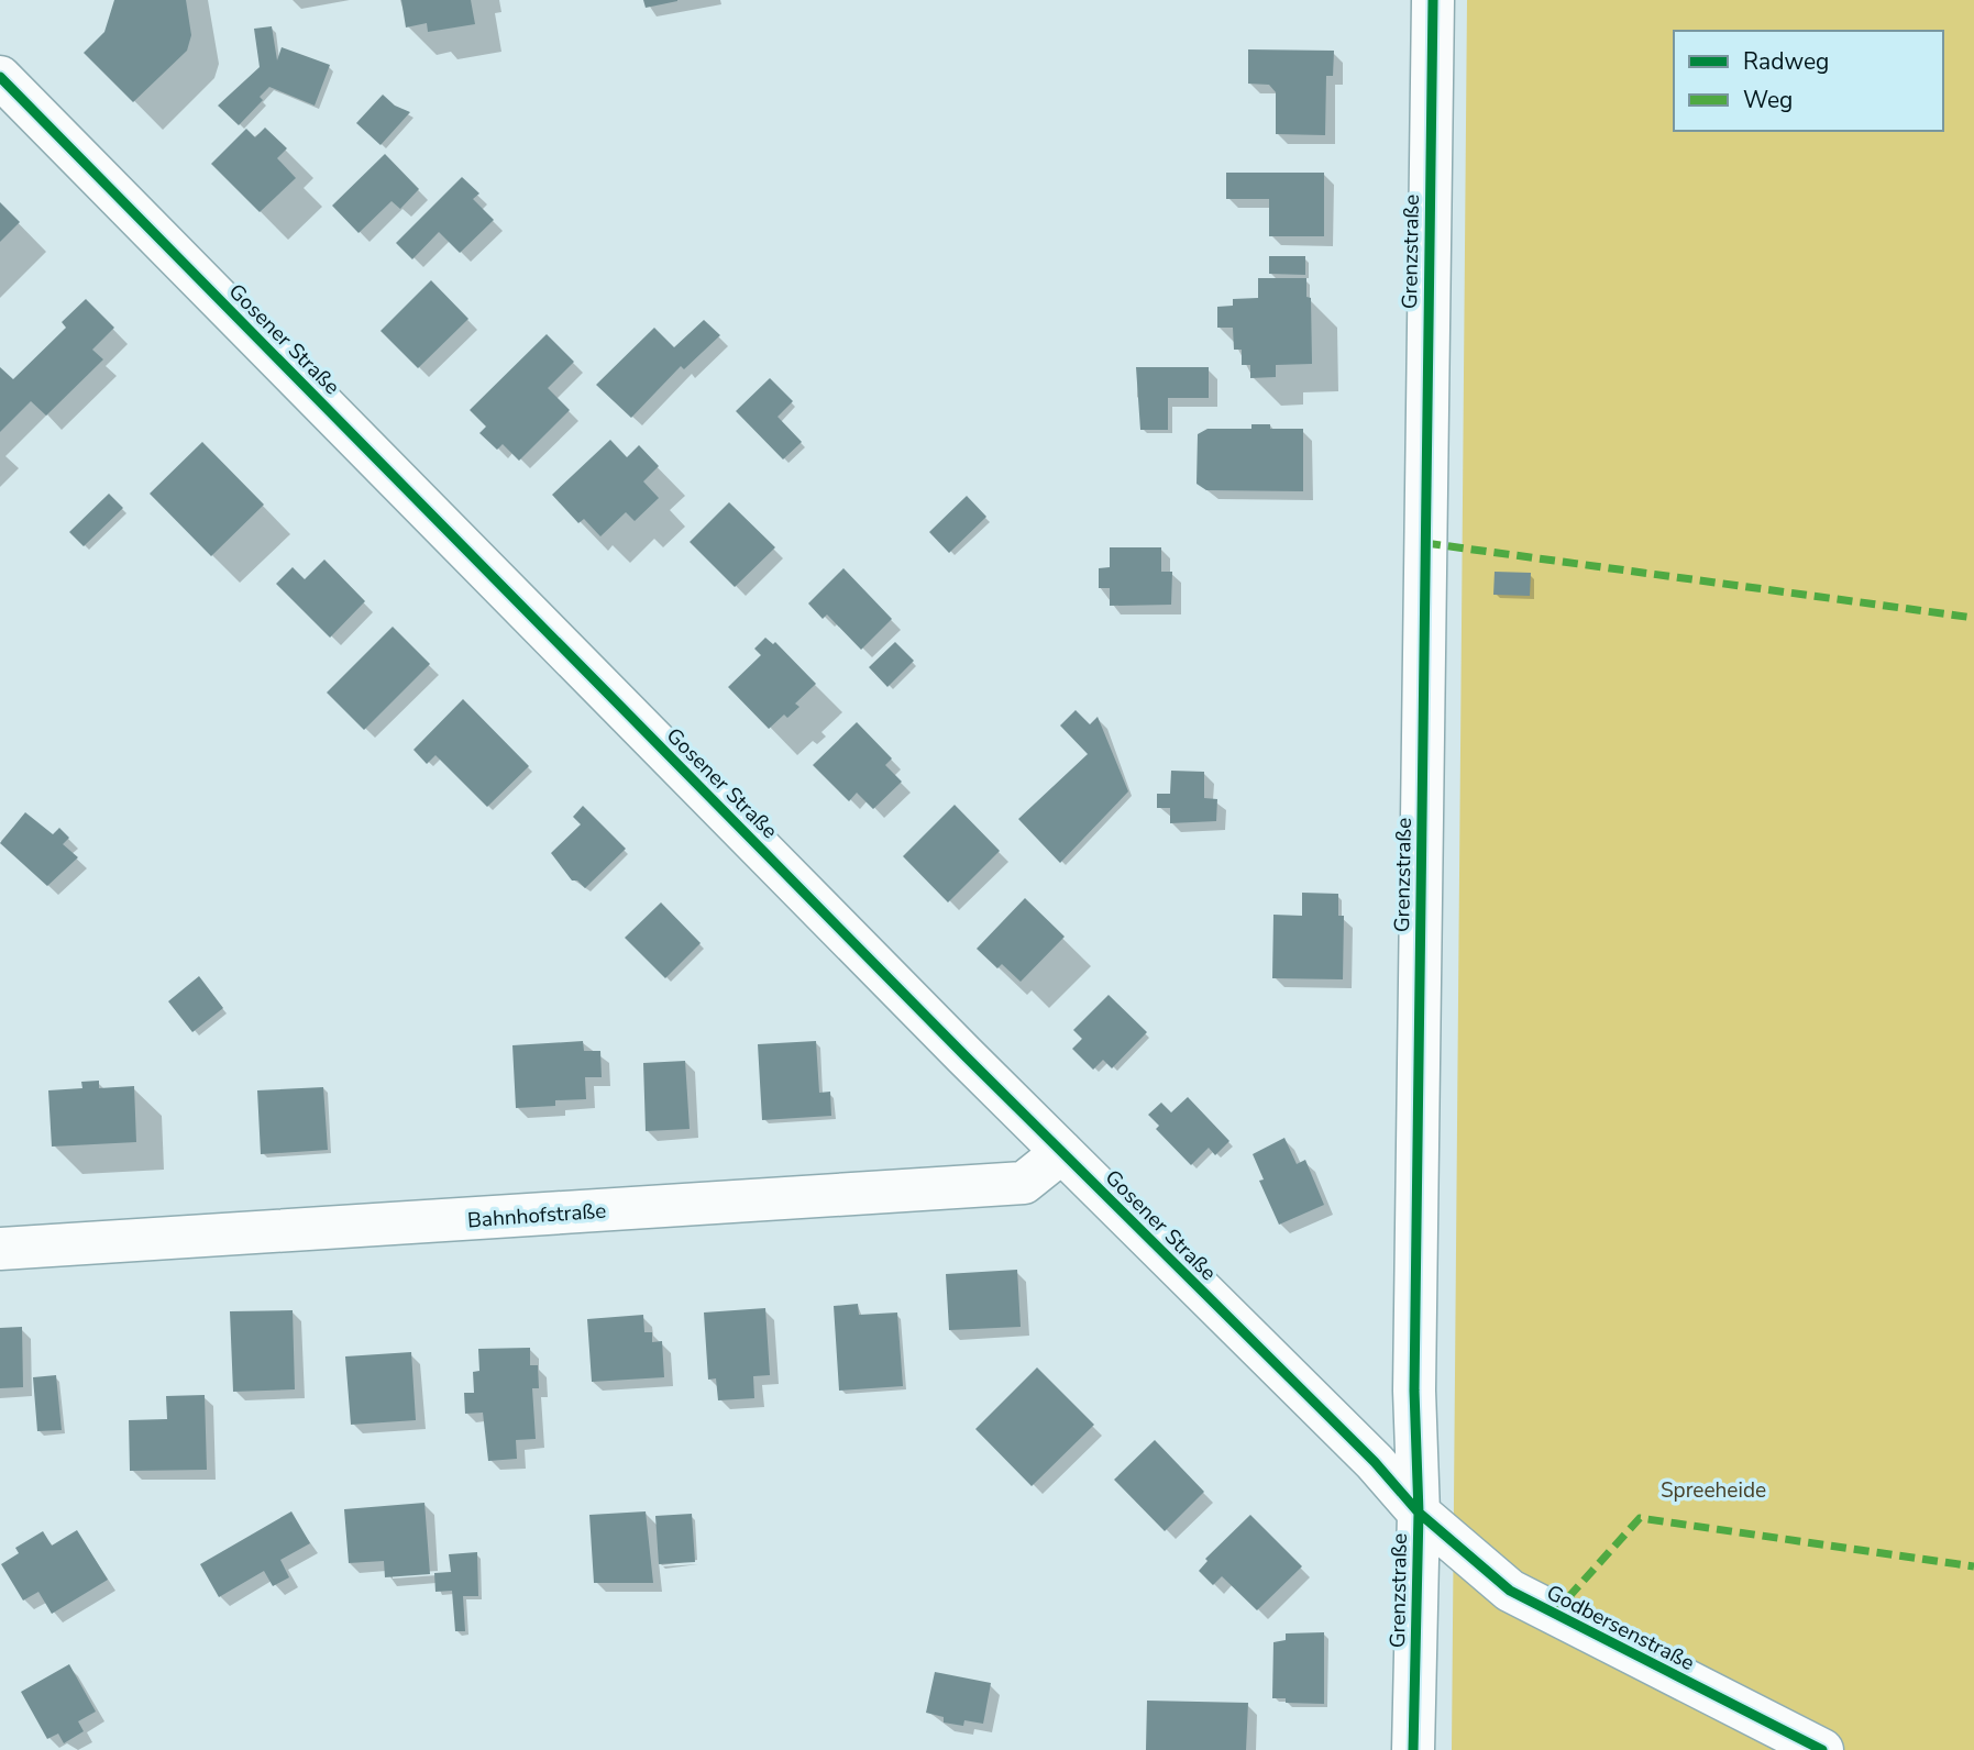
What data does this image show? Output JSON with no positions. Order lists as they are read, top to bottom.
{
  "streets": {
    "street": [
      "Grenzstraße",
      "Gosener Straße",
      "Bahnhofstraße",
      "Godbersenstraße"
    ]
  },
  "crossings": [
    ["Grenzstraße", "Gosener Straße"],
    ["Grenzstraße", "Godbersenstraße"],
    ["Gosener Straße", "Bahnhofstraße"],
    ["Gosener Straße", "Godbersenstraße"]
  ],
  "parks": ["Spreeheide"],
  "legend": ["Radweg", "Weg"]
}
